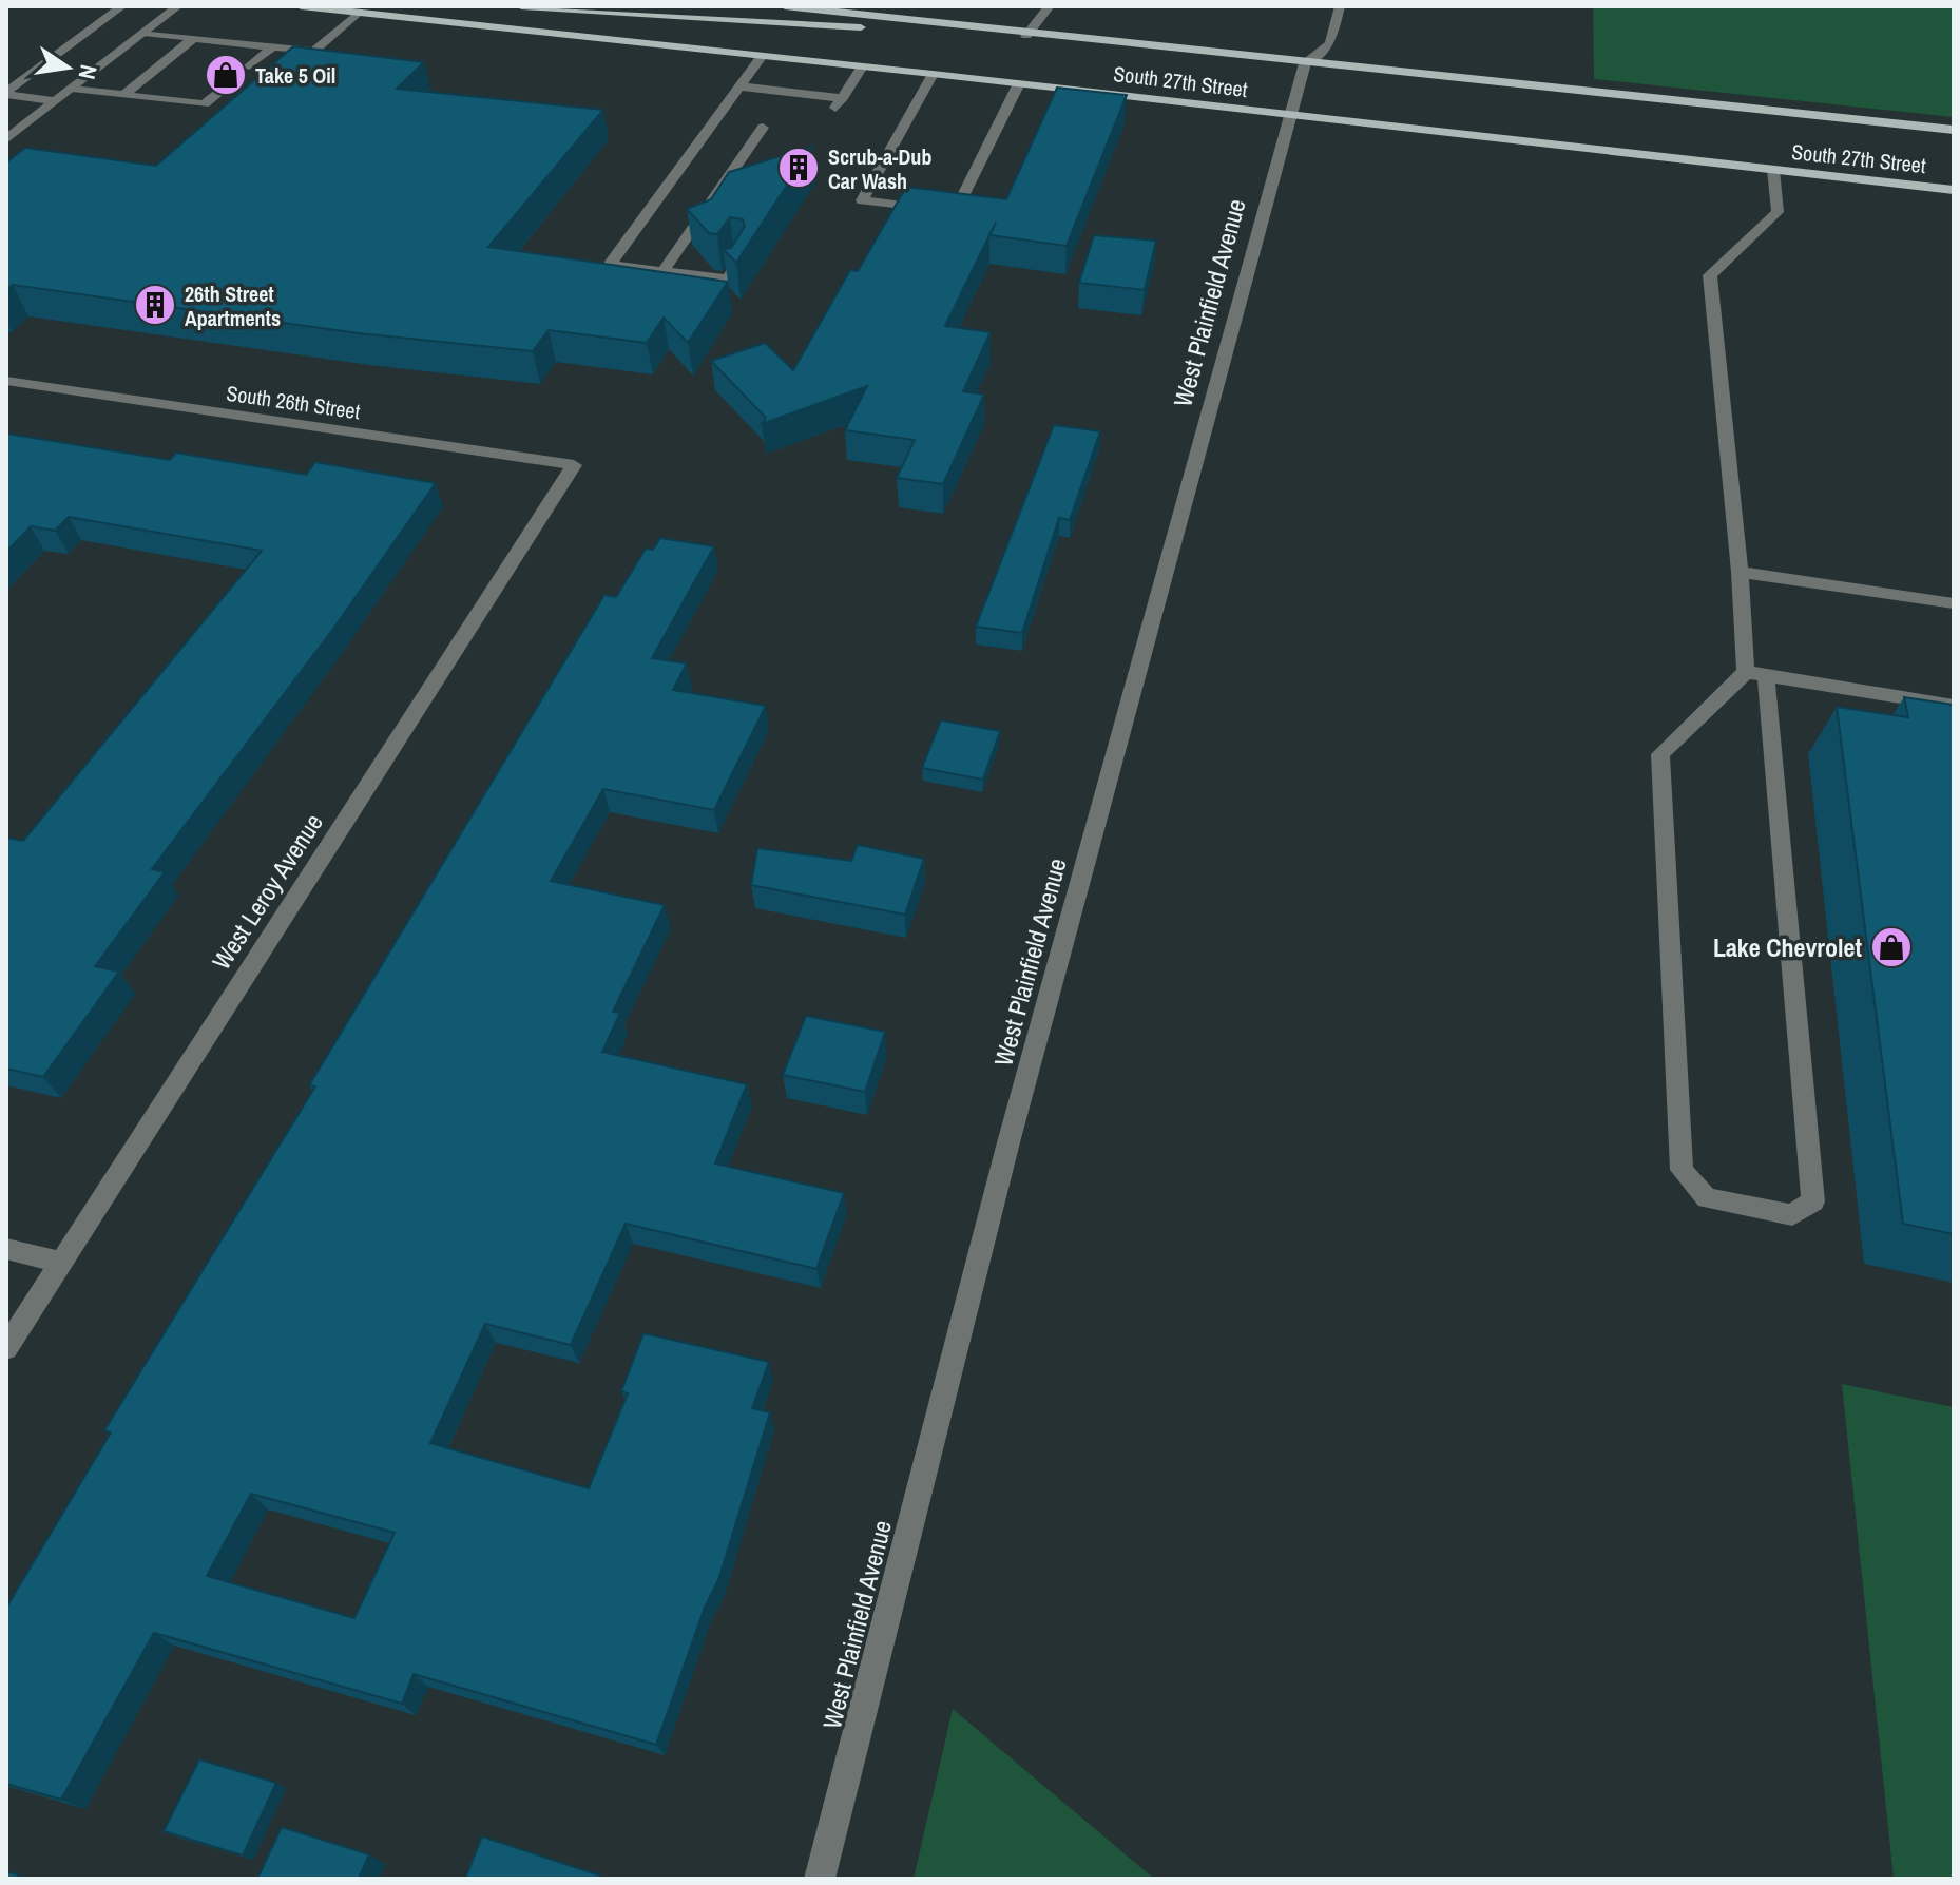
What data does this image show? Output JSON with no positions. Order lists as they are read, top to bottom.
{
  "streets": {
    "main road": ["South 27th Street"],
    "street": ["West Plainfield Avenue", "South 26th Street", "West Leroy Avenue"]
  },
  "crossings": [
    ["South 27th Street", "West Plainfield Avenue"],
    ["South 26th Street", "West Leroy Avenue"]
  ],
  "places": {
    "shop": ["Take 5 Oil", "Lake Chevrolet"],
    "building": ["Scrub-a-Dub Car Wash", "26th Street Apartments"]
  },
  "north": "right"
}
